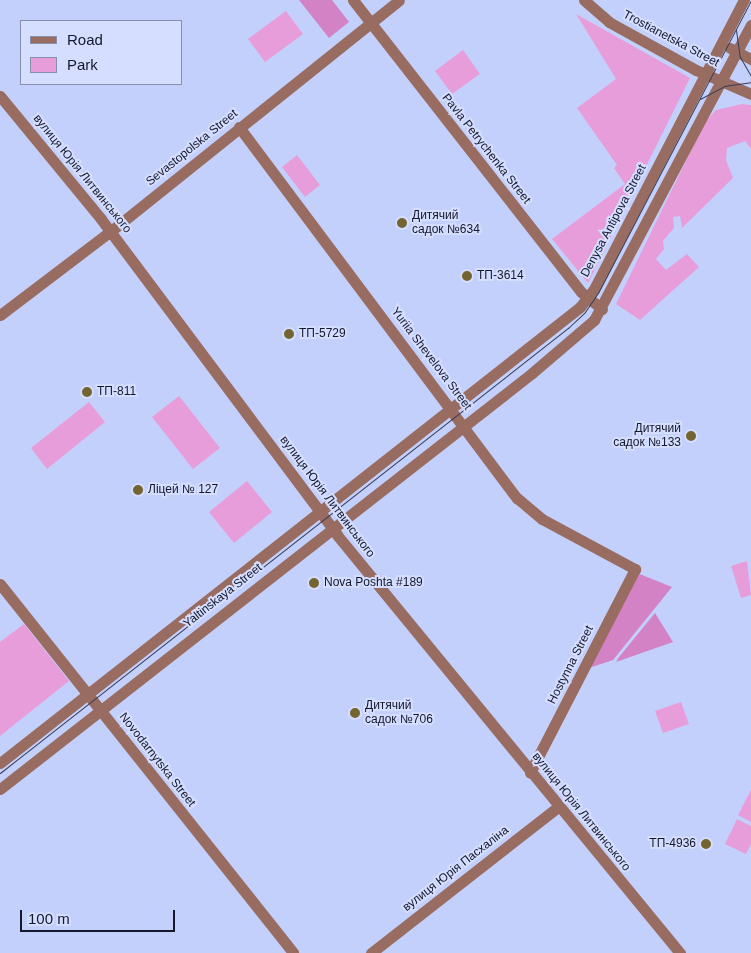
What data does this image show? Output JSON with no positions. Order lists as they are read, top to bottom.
{
  "streets": {
    "street": [
      "Trostianetska Street",
      "Sevastopolska Street",
      "Pavla Petrychenka Street",
      "вулиця Юрія Литвинського",
      "Denysa Antipova Street",
      "Yuriia Shevelova Street",
      "Yaltinskaya Street",
      "Hostynna Street",
      "Novodarnytska Street",
      "вулиця Юрія Пасхаліна"
    ]
  },
  "crossings": [
    ["Trostianetska Street", "Denysa Antipova Street"],
    ["Sevastopolska Street", "Pavla Petrychenka Street"],
    ["Sevastopolska Street", "вулиця Юрія Литвинського"],
    ["Sevastopolska Street", "Yuriia Shevelova Street"],
    ["Pavla Petrychenka Street", "Denysa Antipova Street"],
    ["вулиця Юрія Литвинського", "Yaltinskaya Street"],
    ["вулиця Юрія Литвинського", "Hostynna Street"],
    ["вулиця Юрія Литвинського", "вулиця Юрія Пасхаліна"],
    ["Denysa Antipova Street", "Yuriia Shevelova Street"],
    ["Denysa Antipova Street", "Yaltinskaya Street"],
    ["Yuriia Shevelova Street", "Yaltinskaya Street"],
    ["Yuriia Shevelova Street", "Hostynna Street"],
    ["Yaltinskaya Street", "Novodarnytska Street"]
  ],
  "places": [
    "Дитячий садок №634",
    "ТП-3614",
    "ТП-5729",
    "ТП-811",
    "Дитячий садок №133",
    "Ліцей № 127",
    "Nova Poshta #189",
    "Дитячий садок №706",
    "ТП-4936"
  ],
  "legend": ["Road", "Park"],
  "scale_bar": "100 m"
}
